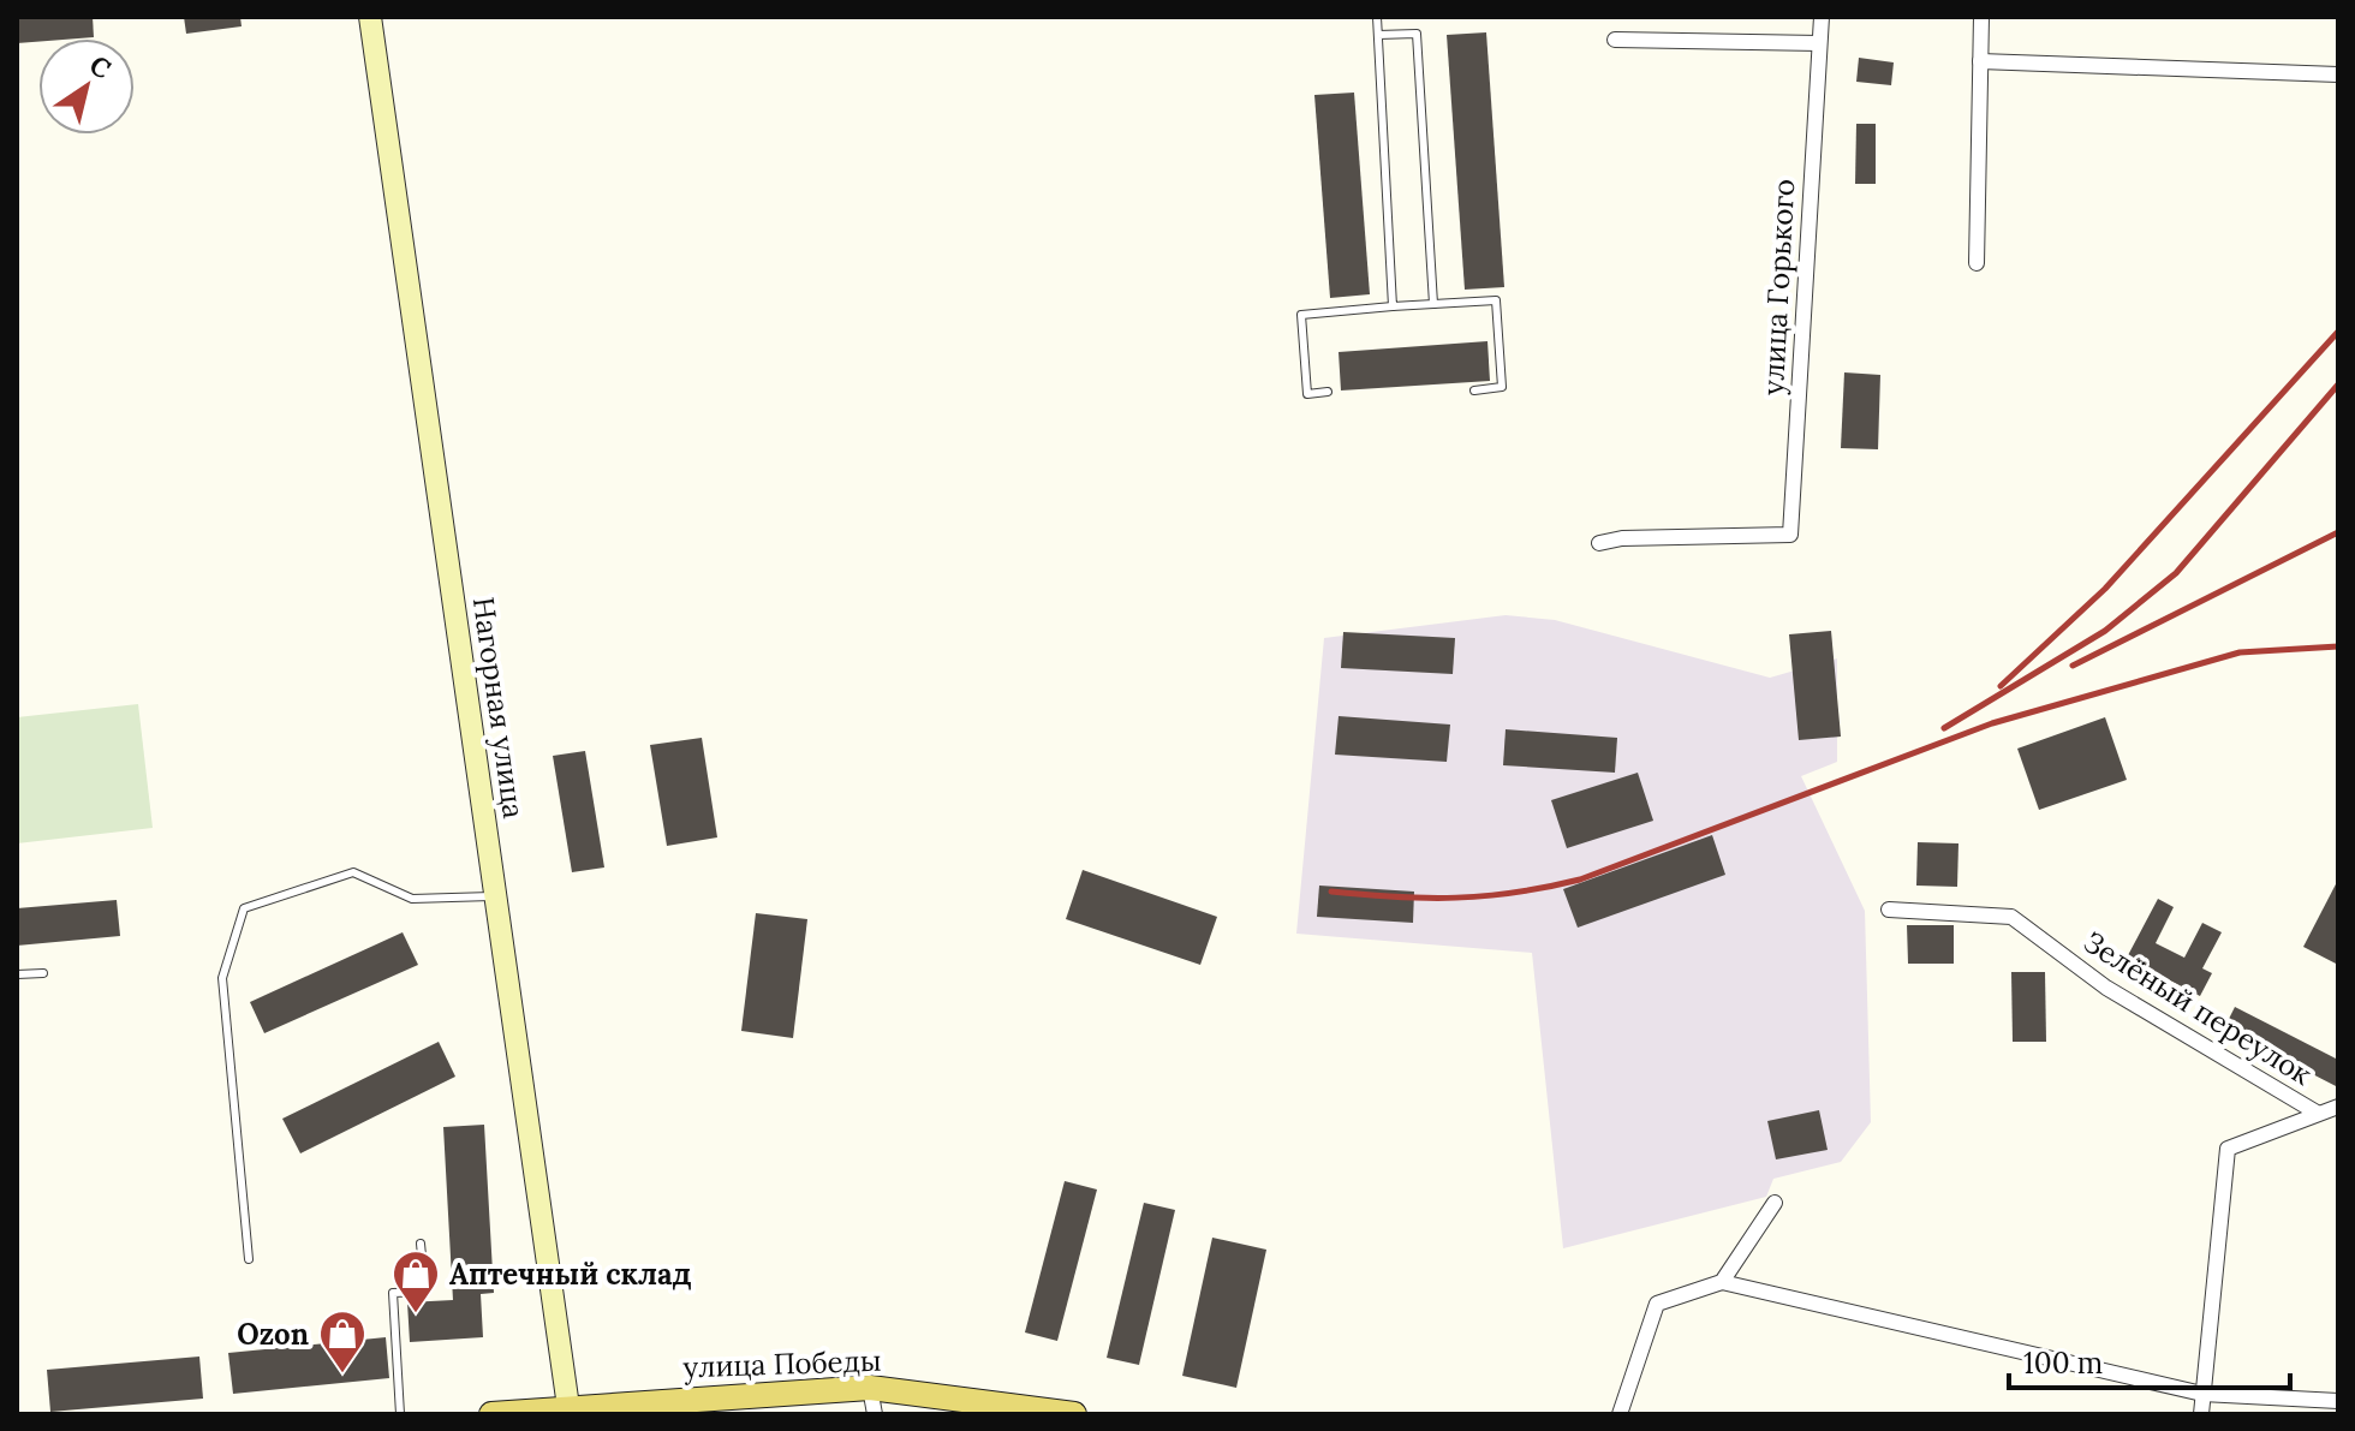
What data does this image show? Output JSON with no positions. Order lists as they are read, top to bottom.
{
  "streets": {
    "main road": ["улица Победы"],
    "street": ["улица Горького", "Нагорная улица", "Зелёный переулок"]
  },
  "crossings": [
    ["Нагорная улица", "улица Победы"]
  ],
  "places": {
    "shop": ["Аптечный склад", "Ozon"]
  },
  "scale_bar": "100 m",
  "north": "top right"
}
